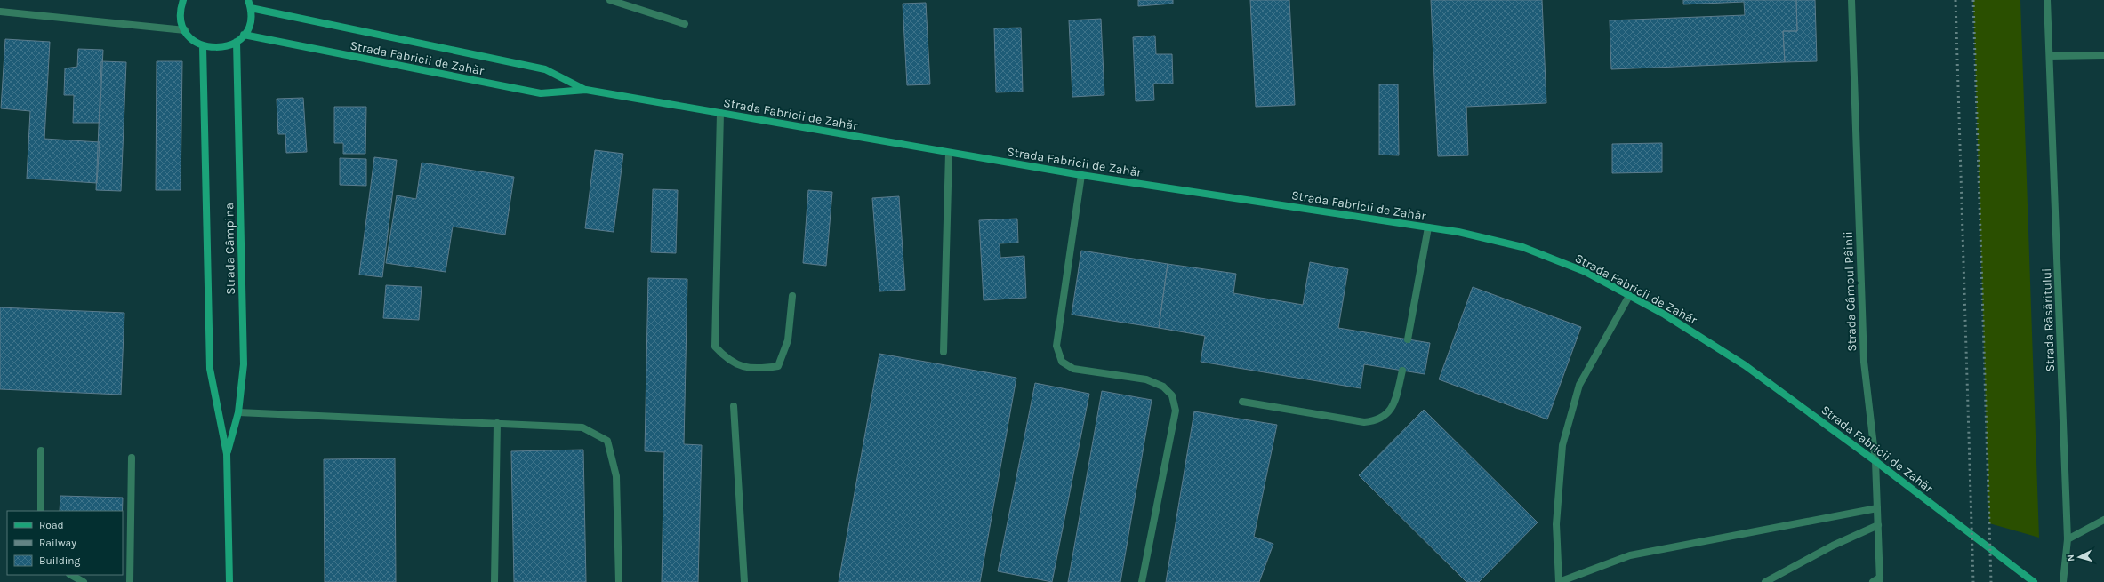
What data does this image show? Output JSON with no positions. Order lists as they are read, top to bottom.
{
  "streets": {
    "street": [
      "Strada Fabricii de Zahăr",
      "Strada Câmpina",
      "Strada Câmpul Pâinii",
      "Strada Răsăritului"
    ]
  },
  "crossings": [
    ["Strada Fabricii de Zahăr", "Strada Câmpul Pâinii"]
  ],
  "legend": ["Road", "Railway", "Building"],
  "north": "left"
}
